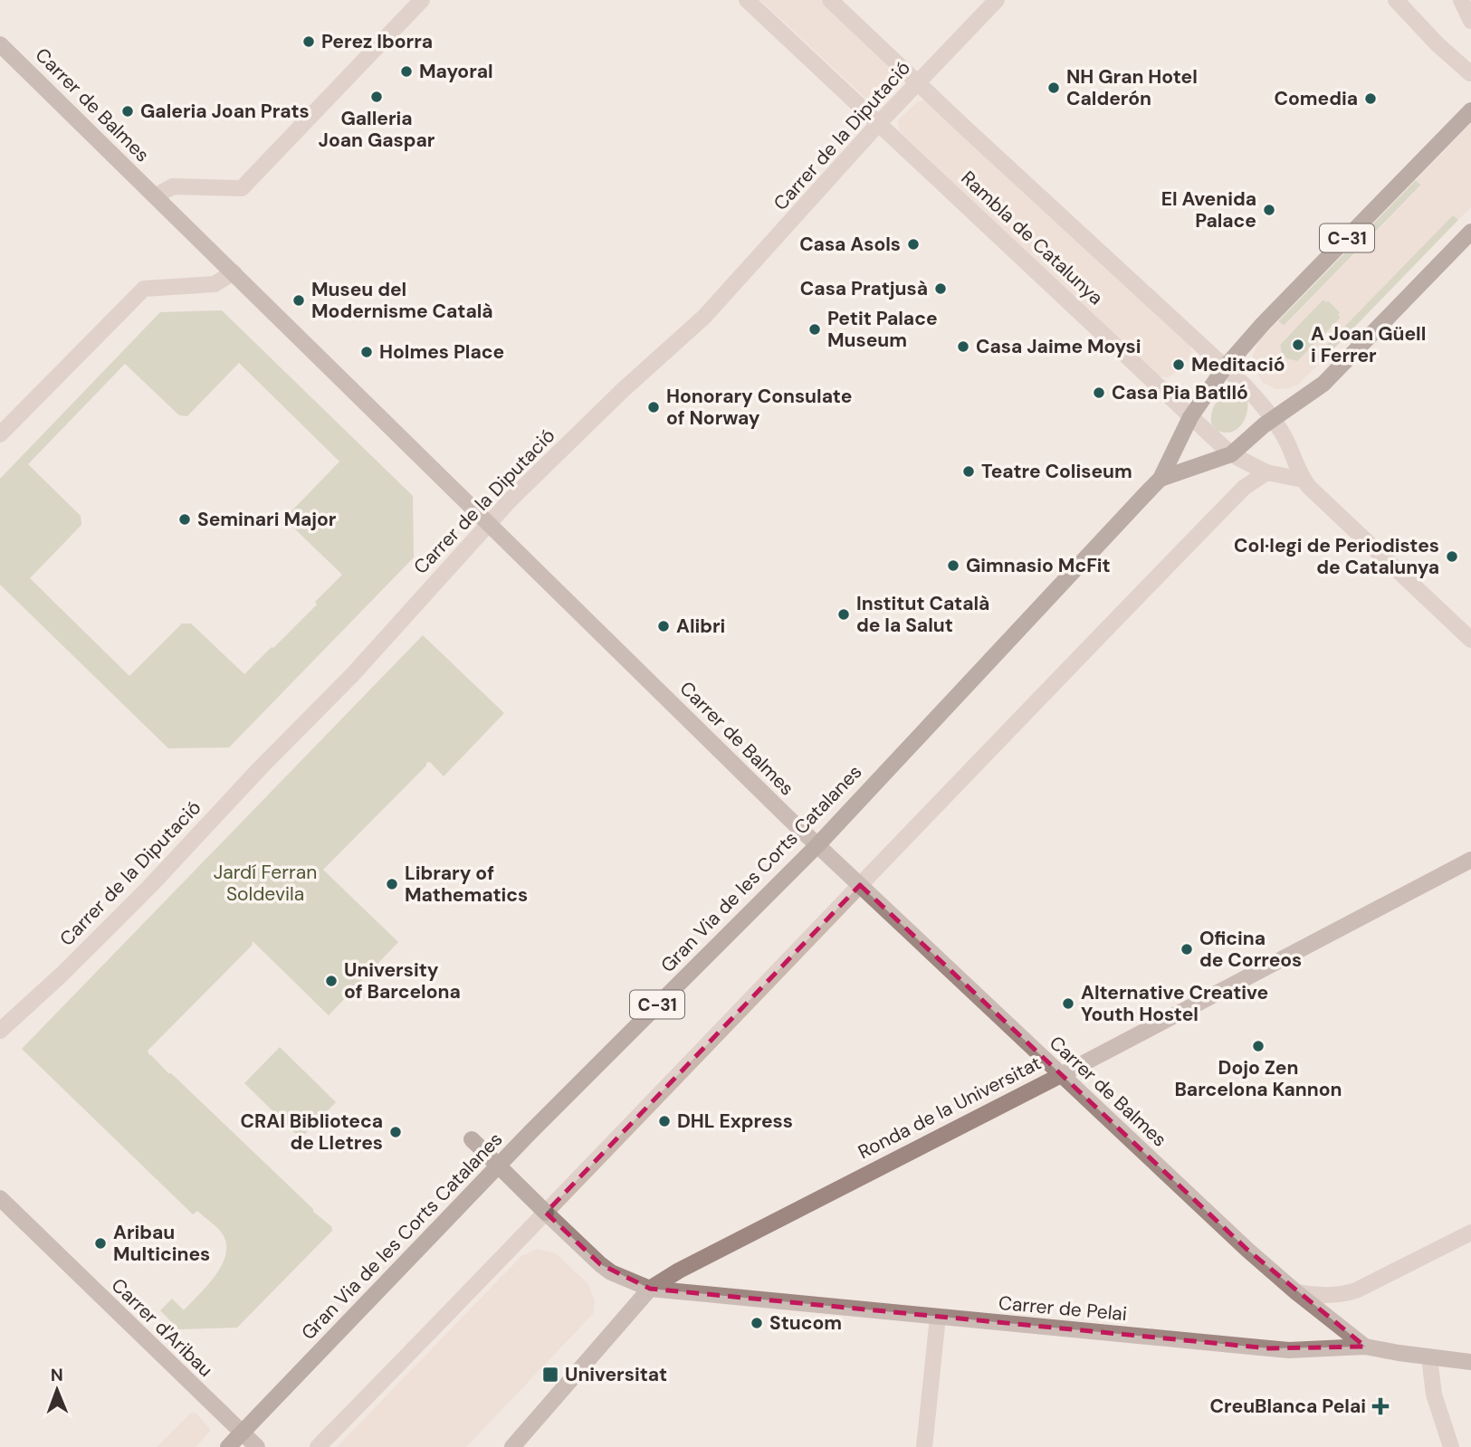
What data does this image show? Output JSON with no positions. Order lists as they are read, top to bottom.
{
  "streets": {
    "main road": [
      "Carrer de Balmes",
      "C-31",
      "Gran Via de les Corts Catalanes",
      "Ronda de la Universitat",
      "Carrer de Pelai",
      "Carrer d'Aribau"
    ],
    "street": ["Carrer de la Diputació", "Rambla de Catalunya"]
  },
  "crossings": [
    ["Carrer de Balmes", "Carrer de la Diputació"],
    ["Carrer de Balmes", "Gran Via de les Corts Catalanes"],
    ["Carrer de Balmes", "Ronda de la Universitat"],
    ["Carrer de Balmes", "Carrer de Pelai"],
    ["Carrer de la Diputació", "Rambla de Catalunya"],
    ["Rambla de Catalunya", "Gran Via de les Corts Catalanes"],
    ["Gran Via de les Corts Catalanes", "Carrer d'Aribau"],
    ["Ronda de la Universitat", "Carrer de Pelai"]
  ],
  "parks": ["Jardí Ferran Soldevila"],
  "places": {
    "other": [
      "Perez Iborra",
      "Mayoral",
      "NH Gran Hotel Calderón",
      "Galleria Joan Gaspar",
      "Comedia",
      "Galeria Joan Prats",
      "El Avenida Palace",
      "Casa Asols",
      "Casa Pratjusà",
      "Museu del Modernisme Català",
      "Petit Palace Museum",
      "A Joan Güell i Ferrer",
      "Casa Jaime Moysi",
      "Holmes Place",
      "Meditació",
      "Casa Pia Batlló",
      "Honorary Consulate of Norway",
      "Teatre Coliseum",
      "Seminari Major",
      "Col·legi de Periodistes de Catalunya",
      "Gimnasio McFit",
      "Institut Català de la Salut",
      "Alibri",
      "Library of Mathematics",
      "Oficina de Correos",
      "University of Barcelona",
      "Alternative Creative Youth Hostel",
      "Dojo Zen Barcelona Kannon",
      "DHL Express",
      "CRAI Biblioteca de Lletres",
      "Aribau Multicines",
      "Stucom"
    ],
    "transit": ["Universitat"],
    "health": ["CreuBlanca Pelai"]
  },
  "north": "top"
}
